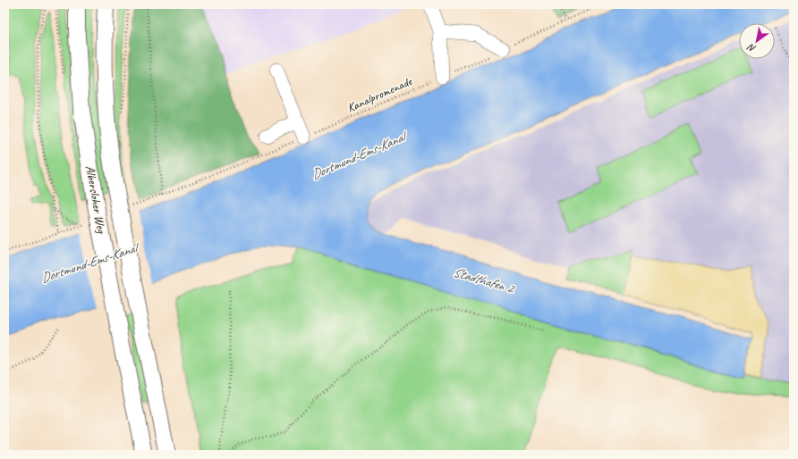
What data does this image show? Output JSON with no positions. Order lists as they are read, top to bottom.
{
  "streets": {
    "main road": ["Albersloher Weg"],
    "path": ["Kanalpromenade"]
  },
  "water": ["Dortmund-Ems-Kanal", "Stadthafen 2"],
  "north": "bottom left"
}
